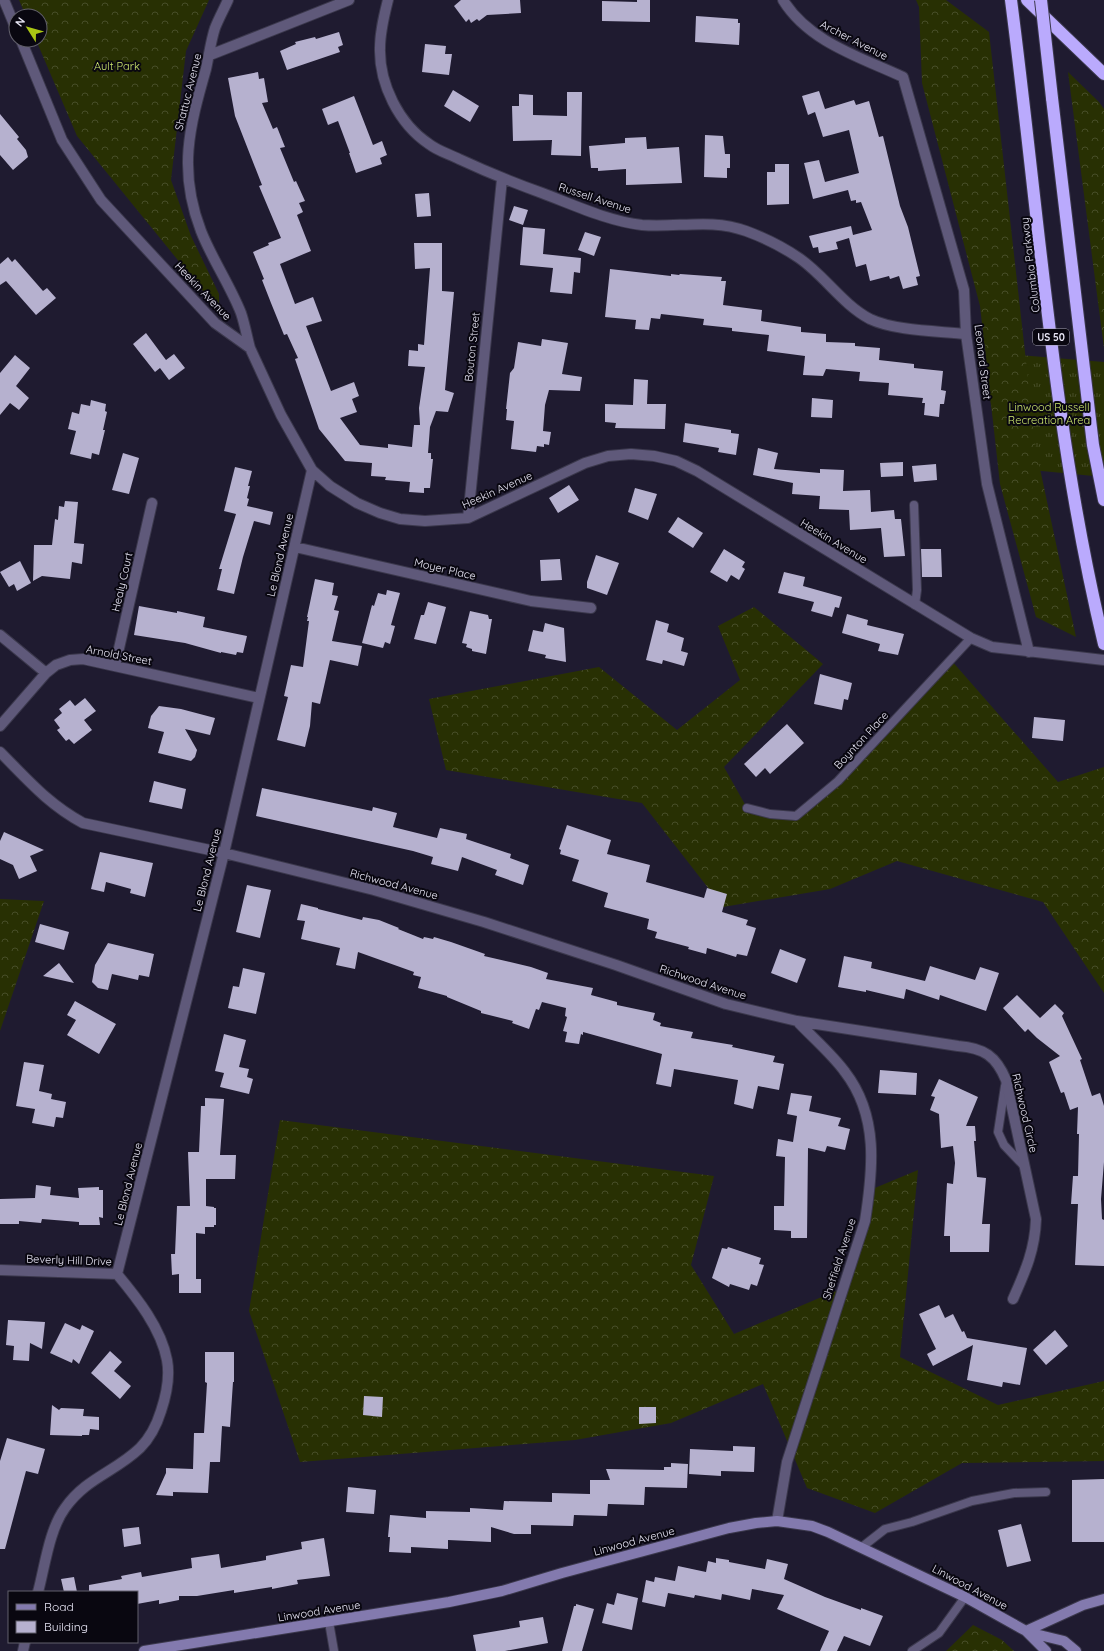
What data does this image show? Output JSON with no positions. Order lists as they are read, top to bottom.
{
  "streets": {
    "highway": ["Columbia Parkway", "US 50"],
    "main road": ["Linwood Avenue"],
    "street": [
      "Archer Avenue",
      "Shattuc Avenue",
      "Russell Avenue",
      "Heekin Avenue",
      "Bouton Street",
      "Leonard Street",
      "Le Blond Avenue",
      "Moyer Place",
      "Healy Court",
      "Arnold Street",
      "Richwood Avenue",
      "Richwood Circle",
      "Sheffield Avenue",
      "Beverly Hill Drive"
    ],
    "lane": ["Boynton Place"]
  },
  "crossings": [
    ["Archer Avenue", "Leonard Street"],
    ["Shattuc Avenue", "Heekin Avenue"],
    ["Russell Avenue", "Bouton Street"],
    ["Russell Avenue", "Leonard Street"],
    ["Heekin Avenue", "Bouton Street"],
    ["Heekin Avenue", "Leonard Street"],
    ["Heekin Avenue", "Le Blond Avenue"],
    ["Heekin Avenue", "Boynton Place"],
    ["Le Blond Avenue", "Moyer Place"],
    ["Le Blond Avenue", "Arnold Street"],
    ["Le Blond Avenue", "Richwood Avenue"],
    ["Le Blond Avenue", "Beverly Hill Drive"],
    ["Healy Court", "Arnold Street"],
    ["Richwood Avenue", "Richwood Circle"],
    ["Richwood Avenue", "Sheffield Avenue"],
    ["Richwood Circle", "Sheffield Avenue"],
    ["Sheffield Avenue", "Linwood Avenue"]
  ],
  "parks": ["Ault Park", "Linwood Russell Recreation Area"],
  "legend": ["Road", "Building"],
  "north": "top left"
}
